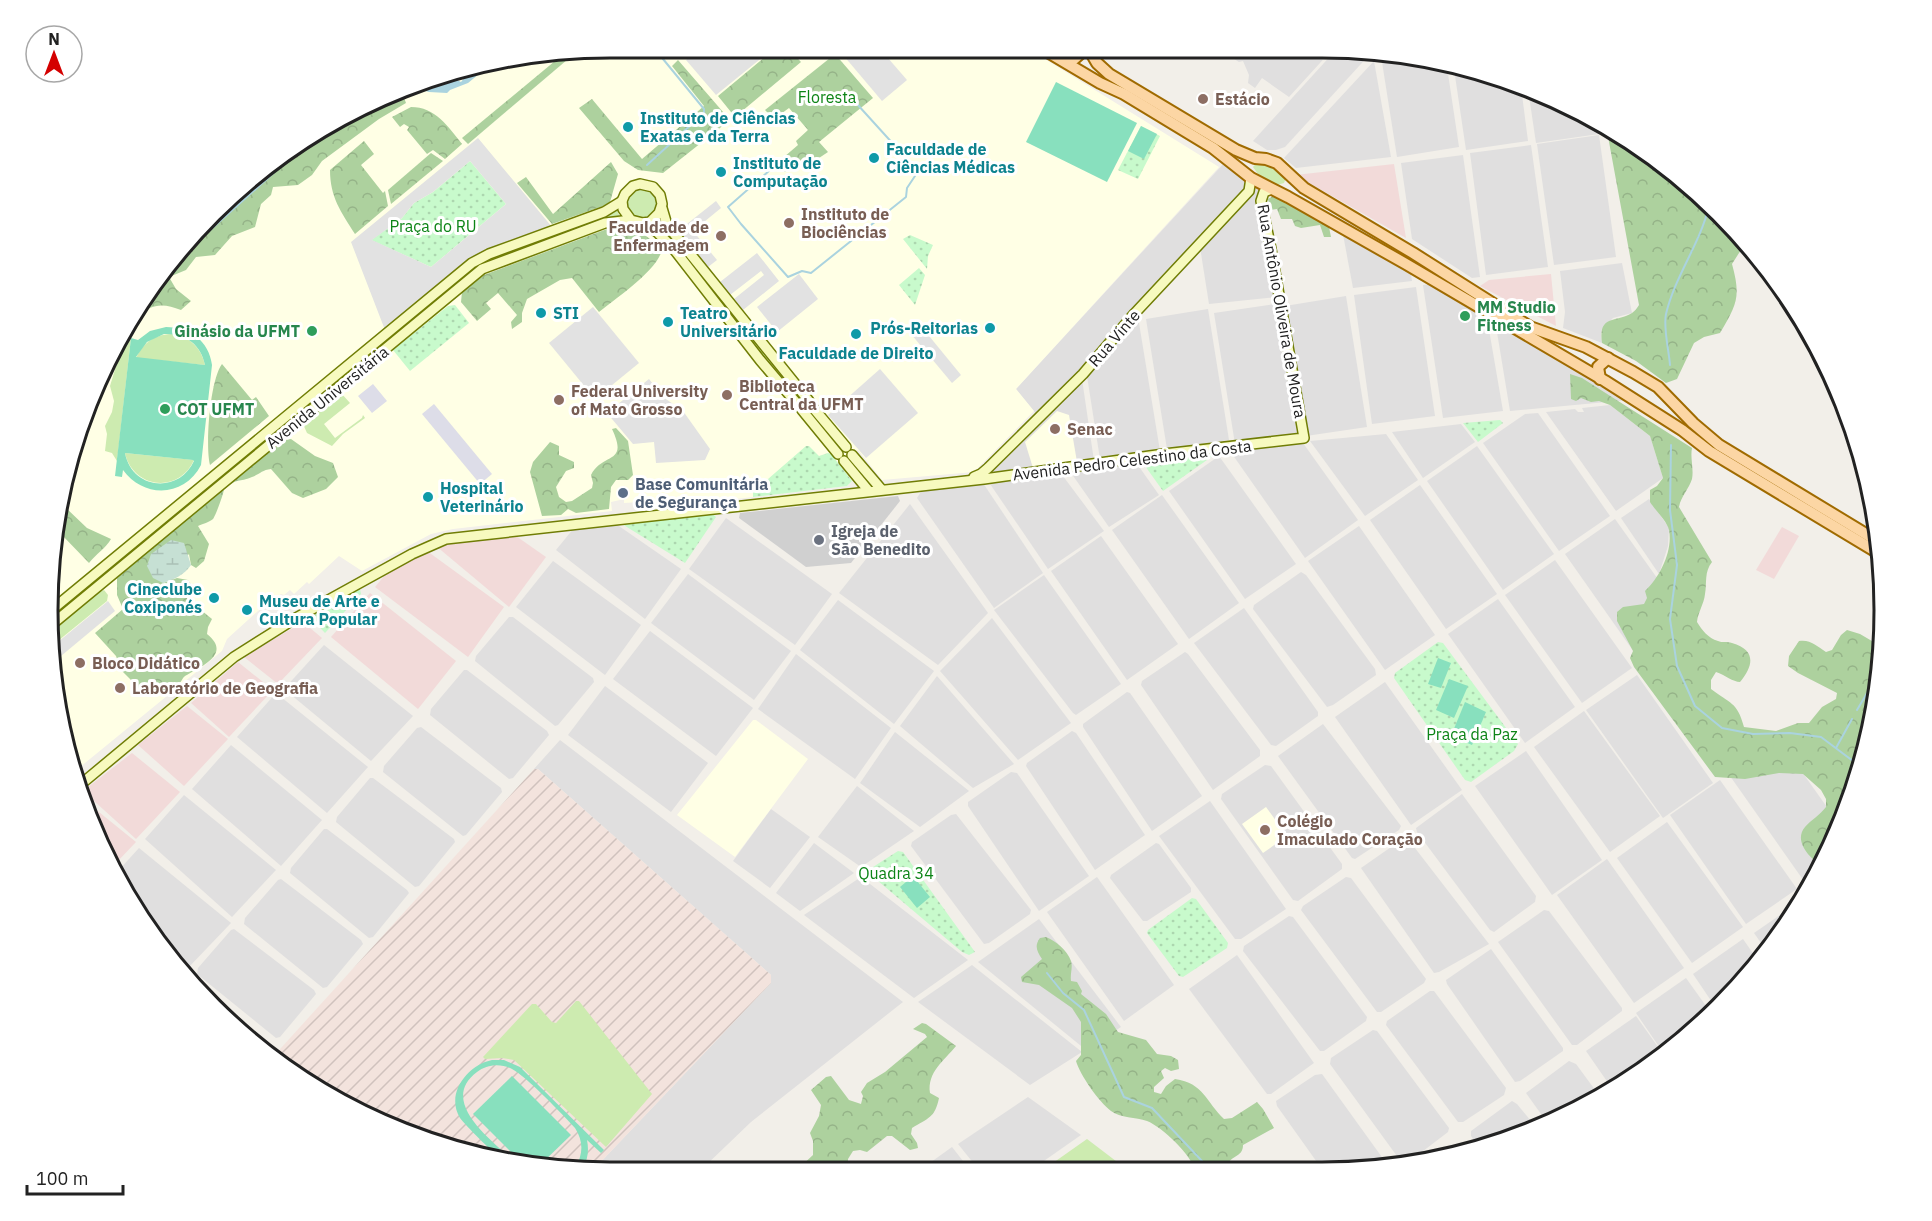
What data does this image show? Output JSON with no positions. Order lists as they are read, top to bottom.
{
  "streets": {
    "street": [
      "Rua Antônio Oliveira de Moura",
      "Rua Vinte",
      "Avenida Universitária",
      "Avenida Pedro Celestino da Costa"
    ]
  },
  "crossings": [
    ["Rua Antônio Oliveira de Moura", "Avenida Pedro Celestino da Costa"],
    ["Rua Vinte", "Avenida Pedro Celestino da Costa"]
  ],
  "parks": [
    "Floresta",
    "Praça do RU",
    "Praça da Paz",
    "Quadra 34"
  ],
  "places": [
    "Estácio",
    "Instituto de Ciências Exatas e da Terra",
    "Faculdade de Ciências Médicas",
    "Instituto de Computação",
    "Instituto de Biociências",
    "Faculdade de Enfermagem",
    "STI",
    "MM Studio Fitness",
    "Teatro Universitário",
    "Prós-Reitorias",
    "Ginásio da UFMT",
    "Faculdade de Direito",
    "Biblioteca Central da UFMT",
    "Federal University of Mato Grosso",
    "COT UFMT",
    "Senac",
    "Base Comunitária de Segurança",
    "Hospital Veterinário",
    "Igreja de São Benedito",
    "Cineclube Coxiponés",
    "Museu de Arte e Cultura Popular",
    "Bloco Didático",
    "Laboratório de Geografia",
    "Colégio Imaculado Coração"
  ],
  "scale_bar": "100 m",
  "north": "top"
}
